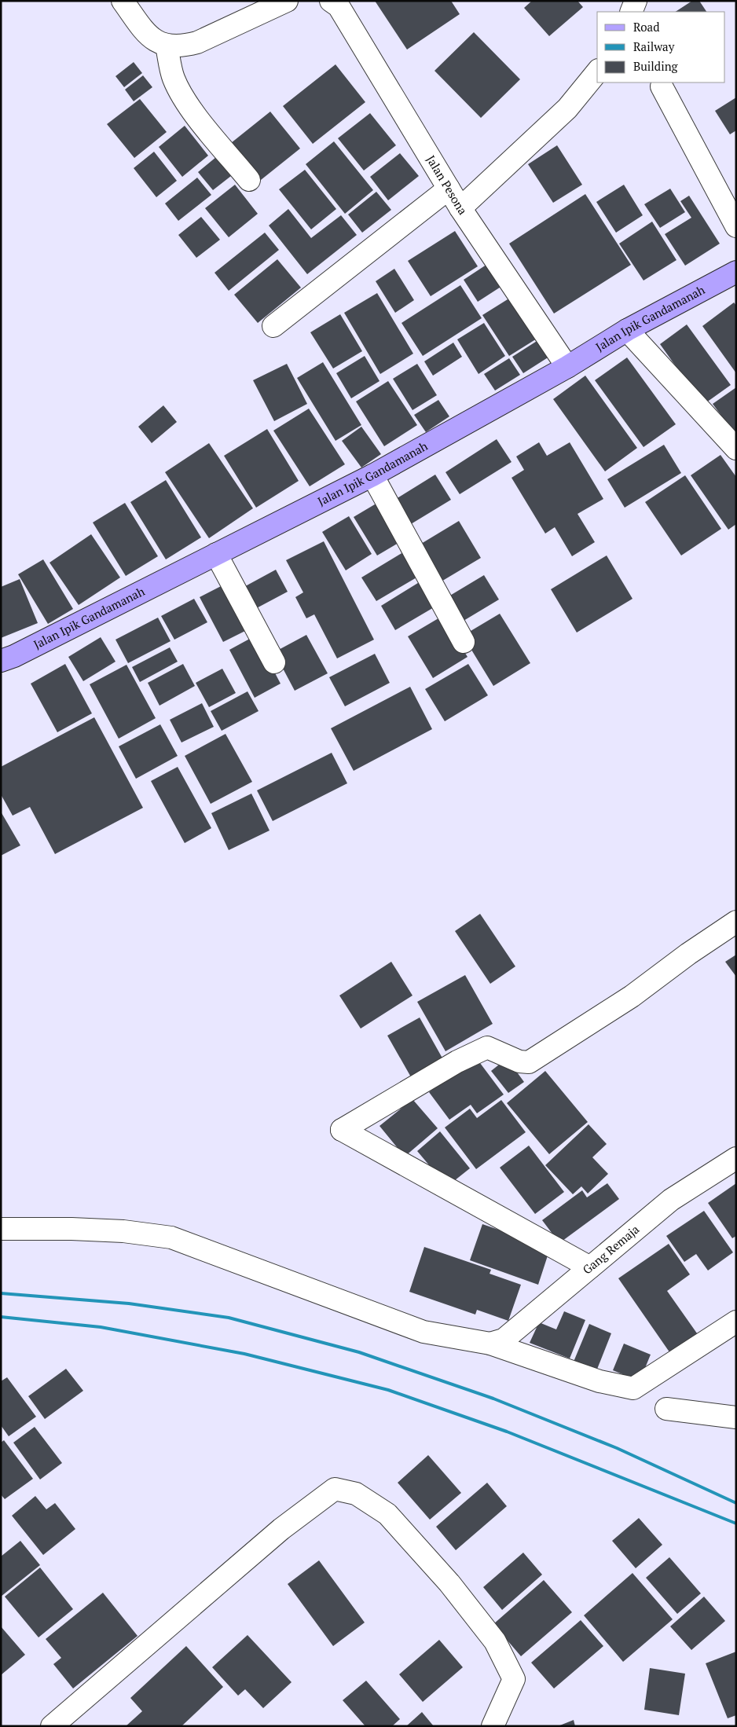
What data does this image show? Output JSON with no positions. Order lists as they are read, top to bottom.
{
  "streets": {
    "street": ["Jalan Pesona", "Jalan Ipik Gandamanah", "Gang Remaja"]
  },
  "crossings": [
    ["Jalan Pesona", "Jalan Ipik Gandamanah"]
  ],
  "legend": ["Road", "Railway", "Building"]
}
